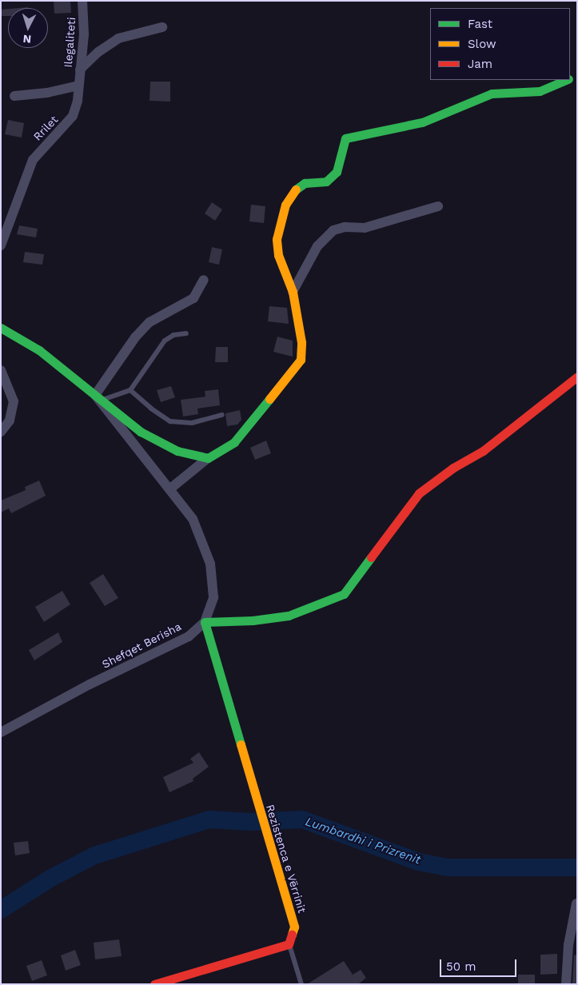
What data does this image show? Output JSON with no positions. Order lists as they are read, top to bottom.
{
  "streets": {
    "street": [
      "Ilegaliteti",
      "Rrilet",
      "Shefqet Berisha",
      "Rezistenca e Vërrinit"
    ]
  },
  "crossings": [
    ["Ilegaliteti", "Rrilet"],
    ["Shefqet Berisha", "Rezistenca e Vërrinit"]
  ],
  "water": ["Lumbardhi i Prizrenit"],
  "legend": ["Fast", "Slow", "Jam"],
  "scale_bar": "50 m",
  "north": "bottom"
}
